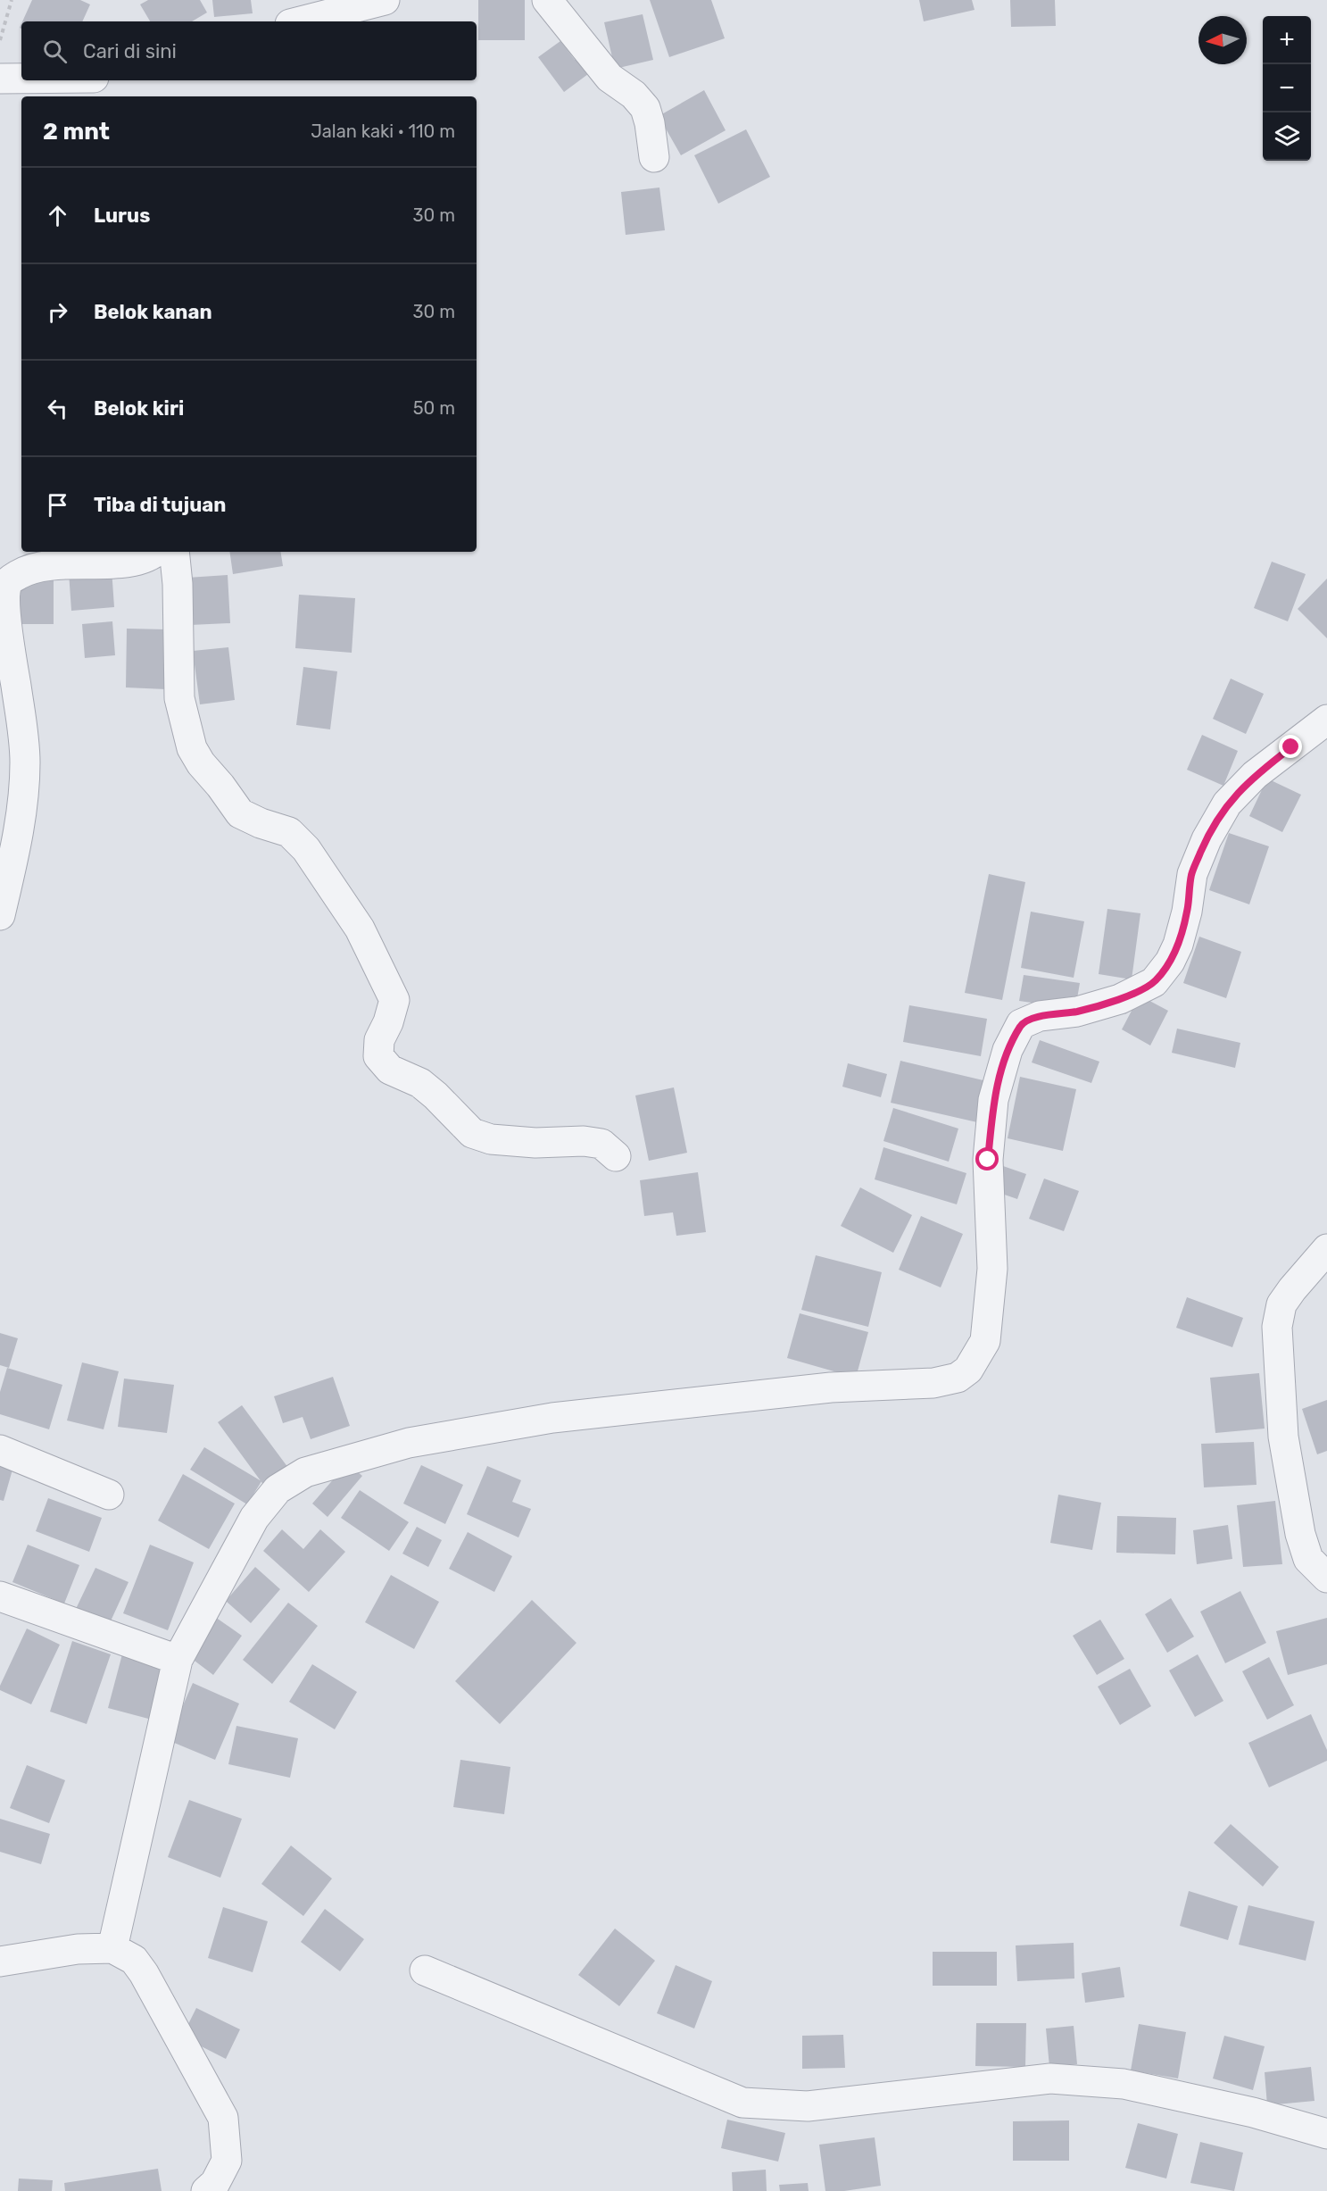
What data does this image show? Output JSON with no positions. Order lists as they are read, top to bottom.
{
  "north": "left",
  "page": {
    "map_buttons": ["+", "−"],
    "search": "Cari di sini",
    "heading": ["2 mnt", "Jalan kaki · 110 m"],
    "list": [
      ["Lurus", "30 m"],
      ["Belok kanan", "30 m"],
      ["Belok kiri", "50 m"],
      "Tiba di tujuan"
    ]
  }
}
